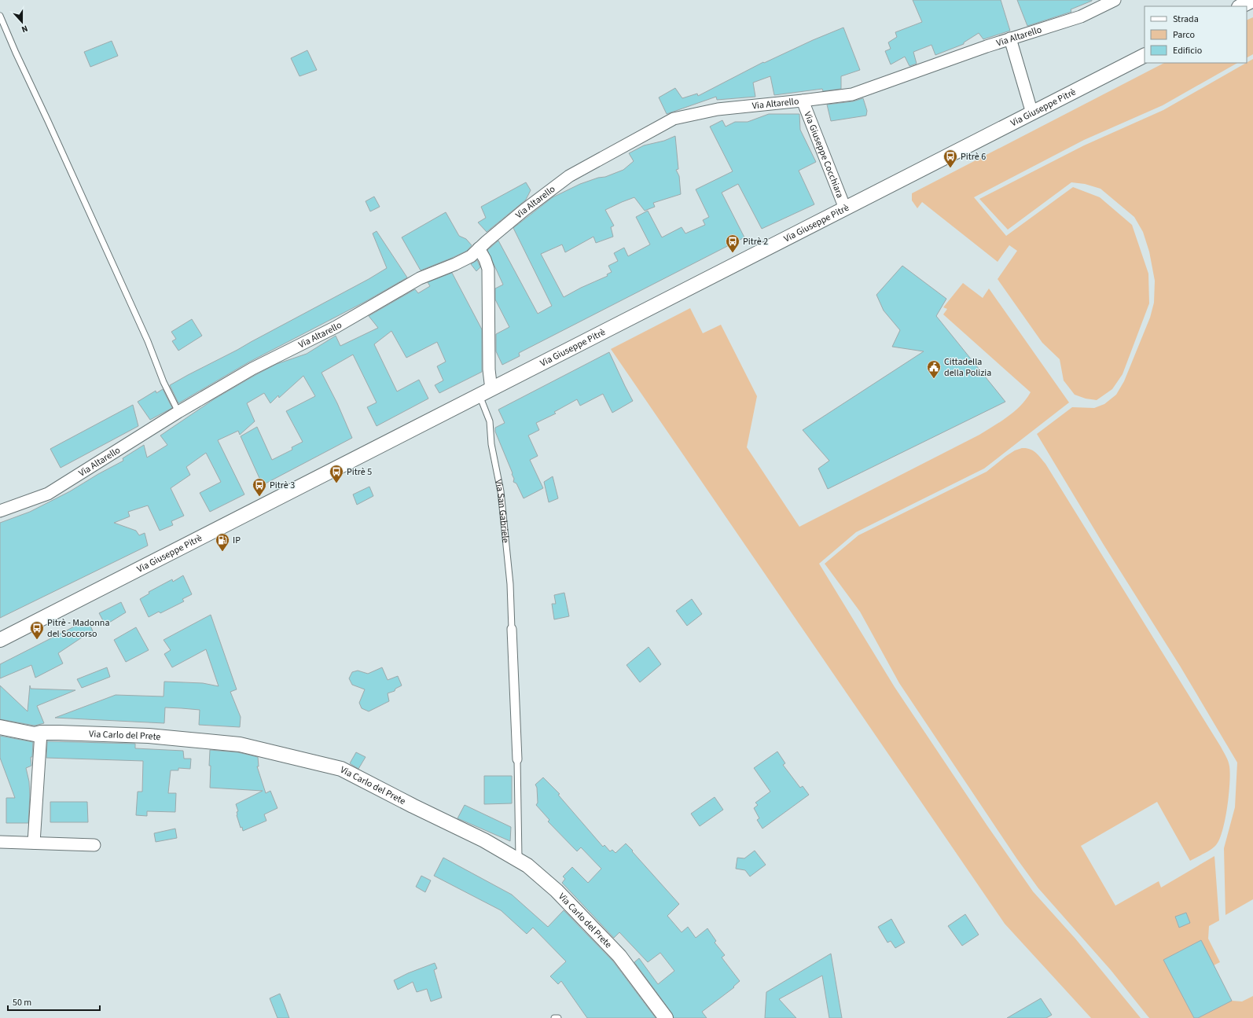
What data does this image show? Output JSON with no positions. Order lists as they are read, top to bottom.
{
  "streets": {
    "street": [
      "Via Altarello",
      "Via Giuseppe Pitrè",
      "Via Giuseppe Cocchiara",
      "Via San Gabriele",
      "Via Carlo del Prete"
    ]
  },
  "crossings": [
    ["Via Altarello", "Via Giuseppe Cocchiara"],
    ["Via Altarello", "Via San Gabriele"],
    ["Via Giuseppe Pitrè", "Via Giuseppe Cocchiara"],
    ["Via Giuseppe Pitrè", "Via San Gabriele"]
  ],
  "places": {
    "bus stop": [
      "Pitrè 6",
      "Pitrè 2",
      "Pitrè 5",
      "Pitrè 3",
      "Pitrè - Madonna del Soccorso"
    ],
    "public building": ["Cittadella della Polizia"],
    "fuel station": ["IP"]
  },
  "legend": ["Strada", "Parco", "Edificio"],
  "scale_bar": "50 m",
  "north": "bottom"
}
